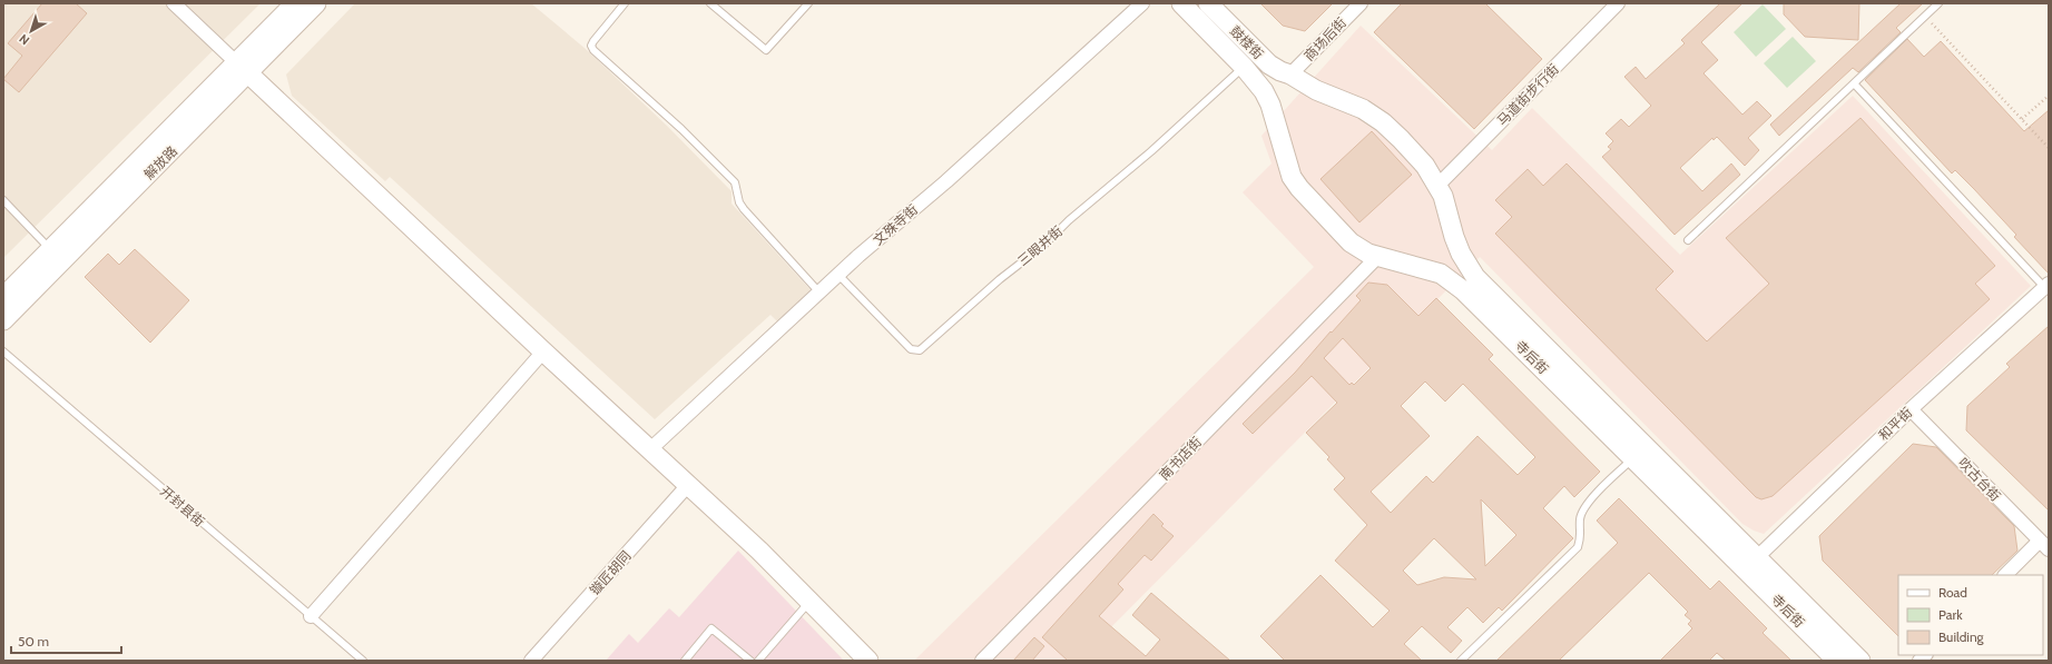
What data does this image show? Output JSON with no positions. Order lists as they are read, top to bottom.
{
  "streets": {
    "street": [
      "商场后街",
      "鼓楼街",
      "马道街步行街",
      "解放路",
      "文殊寺街",
      "寺后街",
      "和平街",
      "南书店街",
      "吹古台街",
      "镟匠胡同"
    ],
    "lane": ["三眼井街", "开封县街"]
  },
  "crossings": [
    ["商场后街", "鼓楼街"],
    ["商场后街", "寺后街"],
    ["鼓楼街", "三眼井街"],
    ["鼓楼街", "寺后街"],
    ["马道街步行街", "寺后街"],
    ["文殊寺街", "三眼井街"],
    ["三眼井街", "寺后街"],
    ["寺后街", "和平街"],
    ["寺后街", "南书店街"],
    ["和平街", "吹古台街"]
  ],
  "legend": ["Road", "Park", "Building"],
  "scale_bar": "50 m",
  "north": "bottom left"
}
